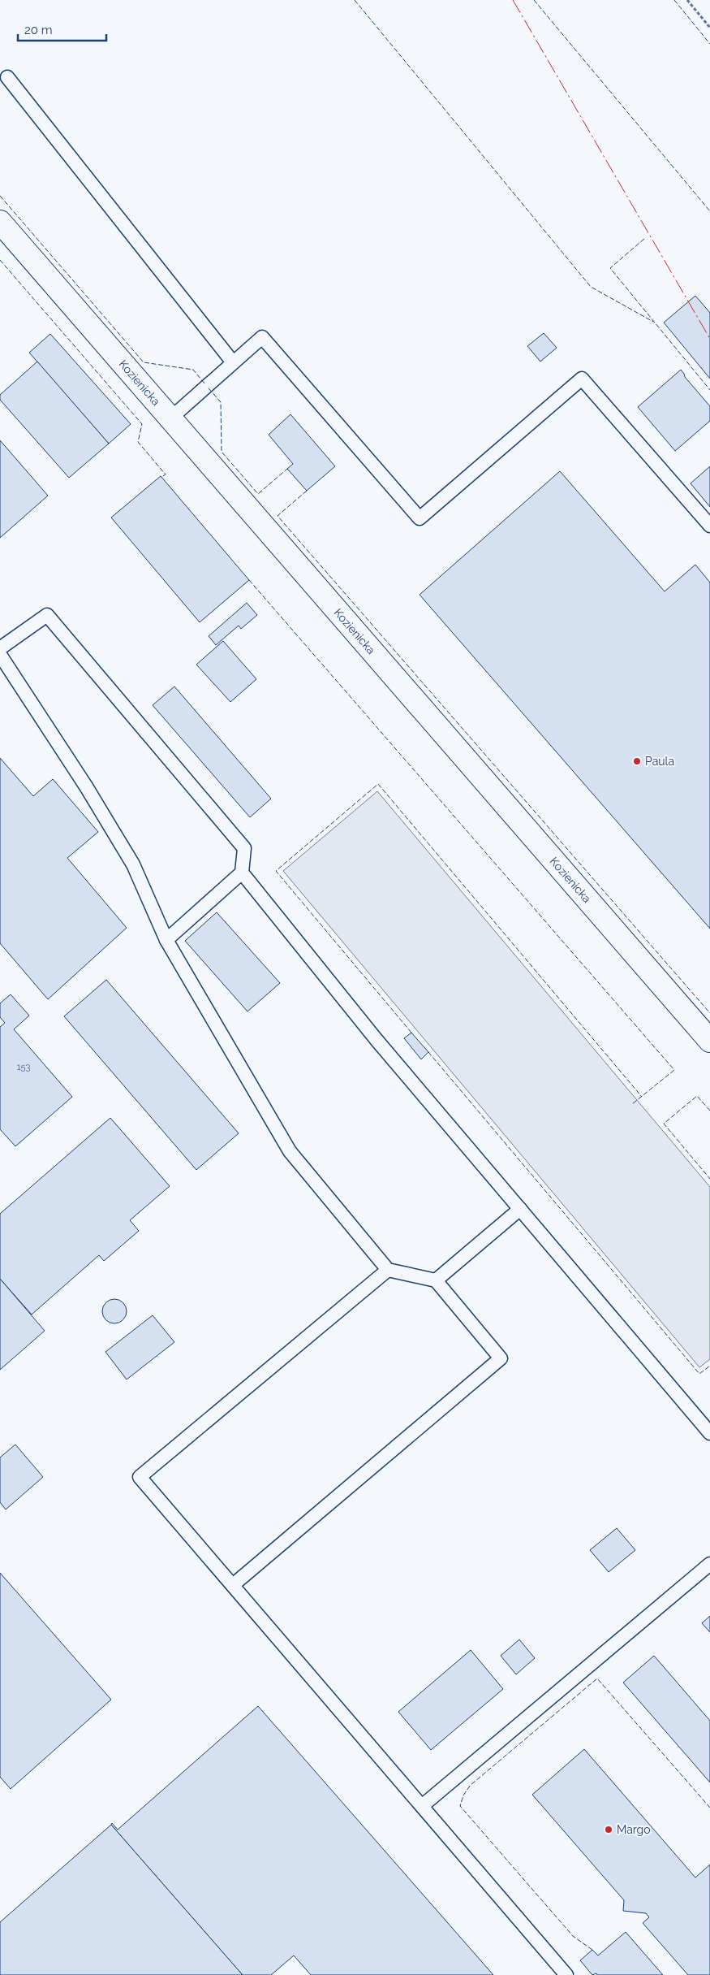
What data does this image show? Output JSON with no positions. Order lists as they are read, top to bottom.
{
  "streets": {
    "street": ["Kozienicka"]
  },
  "places": ["Paula", "Margo"],
  "house_numbers": ["153"],
  "scale_bar": "20 m"
}
